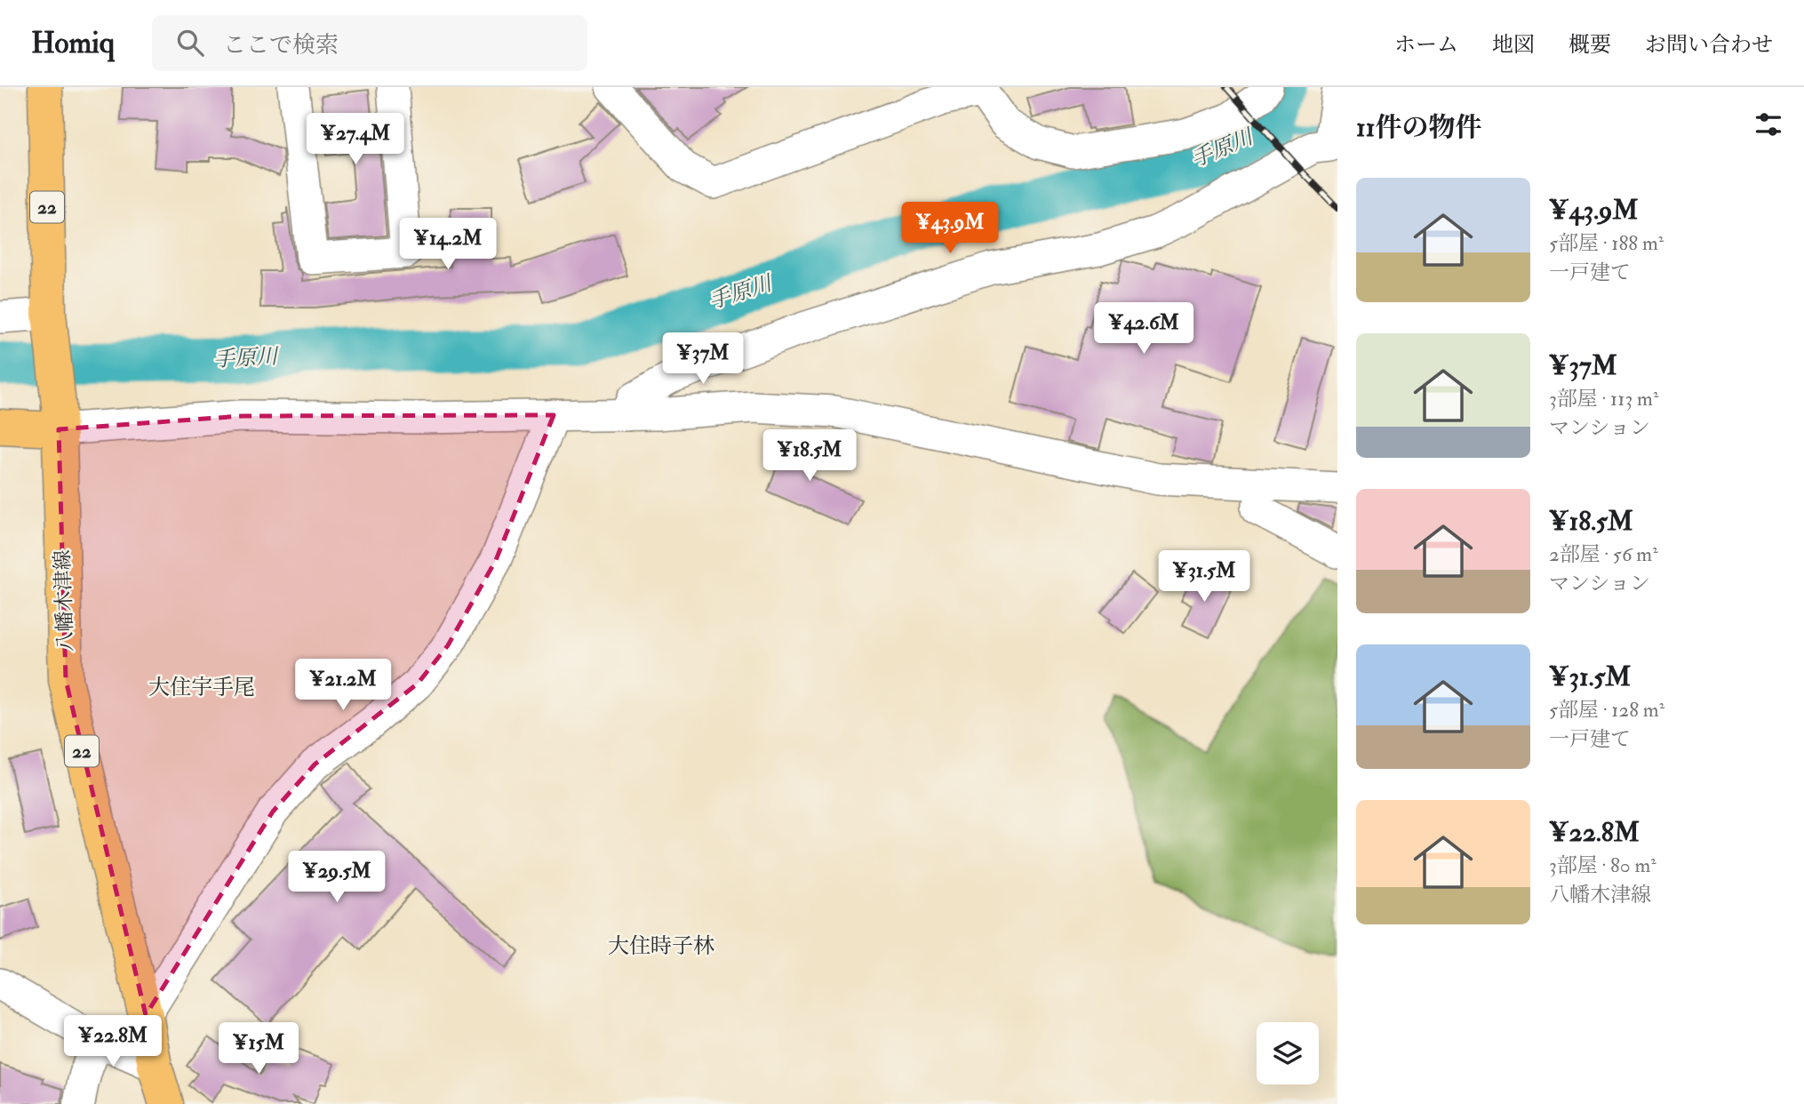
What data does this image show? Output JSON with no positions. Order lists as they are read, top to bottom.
{
  "streets": {
    "main road": ["22", "八幡木津線"]
  },
  "districts": ["大住宇手尾", "大住時子林"],
  "water": ["手原川"],
  "page": {
    "header": "Homiq",
    "search": "ここで検索",
    "nav": [
      "ホーム",
      "地図",
      "概要",
      "お問い合わせ"
    ],
    "heading": "11件の物件",
    "price": [
      "¥27.4M",
      "¥43.9M",
      "¥14.2M",
      "¥42.6M",
      "¥37M",
      "¥18.5M",
      "¥31.5M",
      "¥21.2M",
      "¥29.5M",
      "¥22.8M",
      "¥15M"
    ],
    "list": [
      {
        "name": "¥43.9M",
        "note": "5部屋 · 188 m² · 一戸建て"
      },
      {
        "name": "¥37M",
        "note": "3部屋 · 113 m² · マンション"
      },
      {
        "name": "¥18.5M",
        "note": "2部屋 · 56 m² · マンション"
      },
      {
        "name": "¥31.5M",
        "note": "5部屋 · 128 m² · 一戸建て"
      },
      {
        "name": "¥22.8M",
        "note": "3部屋 · 80 m² · 八幡木津線"
      }
    ]
  }
}
